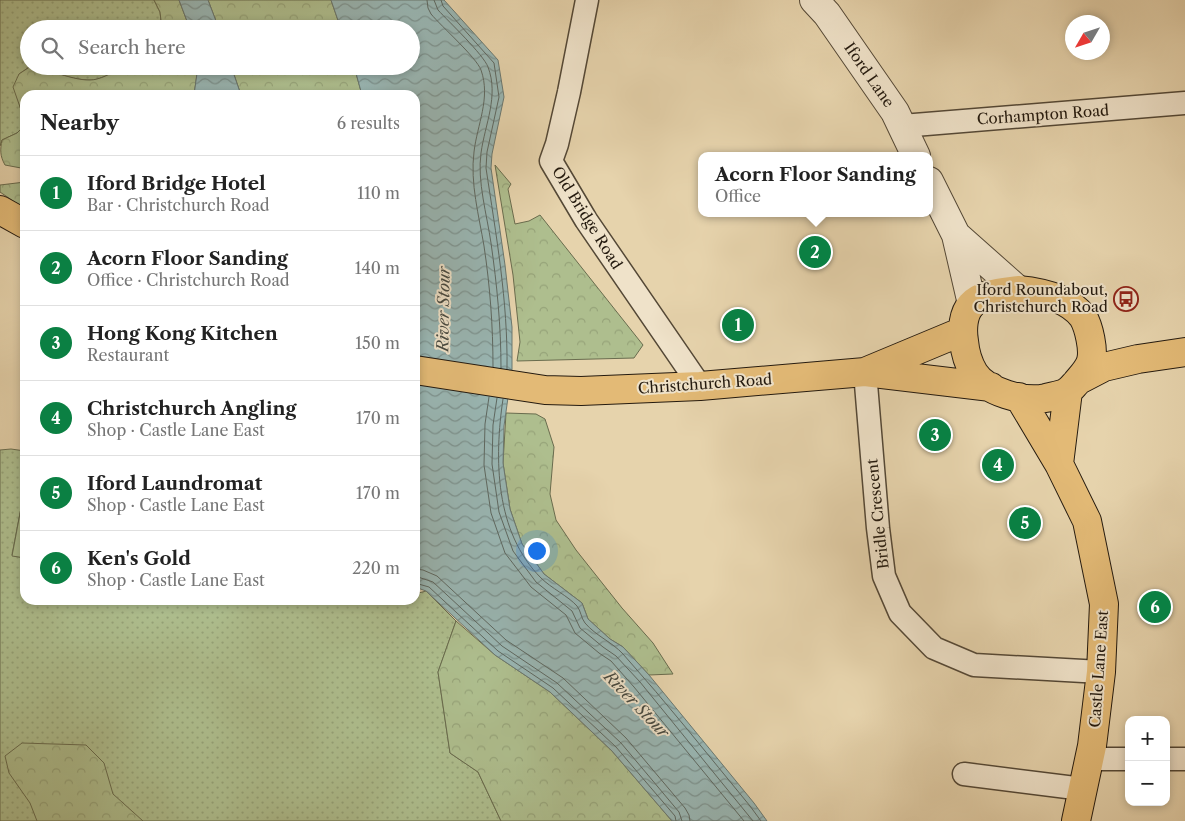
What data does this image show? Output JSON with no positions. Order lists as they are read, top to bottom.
{
  "streets": {
    "main road": ["Christchurch Road", "Castle Lane East"],
    "street": [
      "Iford Lane",
      "Corhampton Road",
      "Old Bridge Road",
      "Bridle Crescent"
    ]
  },
  "crossings": [
    ["Iford Lane", "Corhampton Road"],
    ["Old Bridge Road", "Christchurch Road"],
    ["Christchurch Road", "Bridle Crescent"],
    ["Christchurch Road", "Castle Lane East"],
    ["Bridle Crescent", "Castle Lane East"]
  ],
  "water": ["River Stour"],
  "places": {
    "bus stop": ["Iford Roundabout, Christchurch Road"]
  },
  "north": "bottom left",
  "page": {
    "search": "Search here",
    "heading": ["Nearby", "6 results"],
    "popup": ["Acorn Floor Sanding", "Office"],
    "list": [
      {
        "mark": "1",
        "name": "Iford Bridge Hotel",
        "note": "Bar · Christchurch Road",
        "value": "110 m"
      },
      {
        "mark": "2",
        "name": "Acorn Floor Sanding",
        "note": "Office · Christchurch Road",
        "value": "140 m"
      },
      {
        "mark": "3",
        "name": "Hong Kong Kitchen",
        "note": "Restaurant",
        "value": "150 m"
      },
      {
        "mark": "4",
        "name": "Christchurch Angling",
        "note": "Shop · Castle Lane East",
        "value": "170 m"
      },
      {
        "mark": "5",
        "name": "Iford Laundromat",
        "note": "Shop · Castle Lane East",
        "value": "170 m"
      },
      {
        "mark": "6",
        "name": "Ken's Gold",
        "note": "Shop · Castle Lane East",
        "value": "220 m"
      }
    ],
    "pins": [
      "2",
      "1",
      "3",
      "4",
      "5",
      "6"
    ],
    "map_buttons": ["+", "−"]
  }
}
